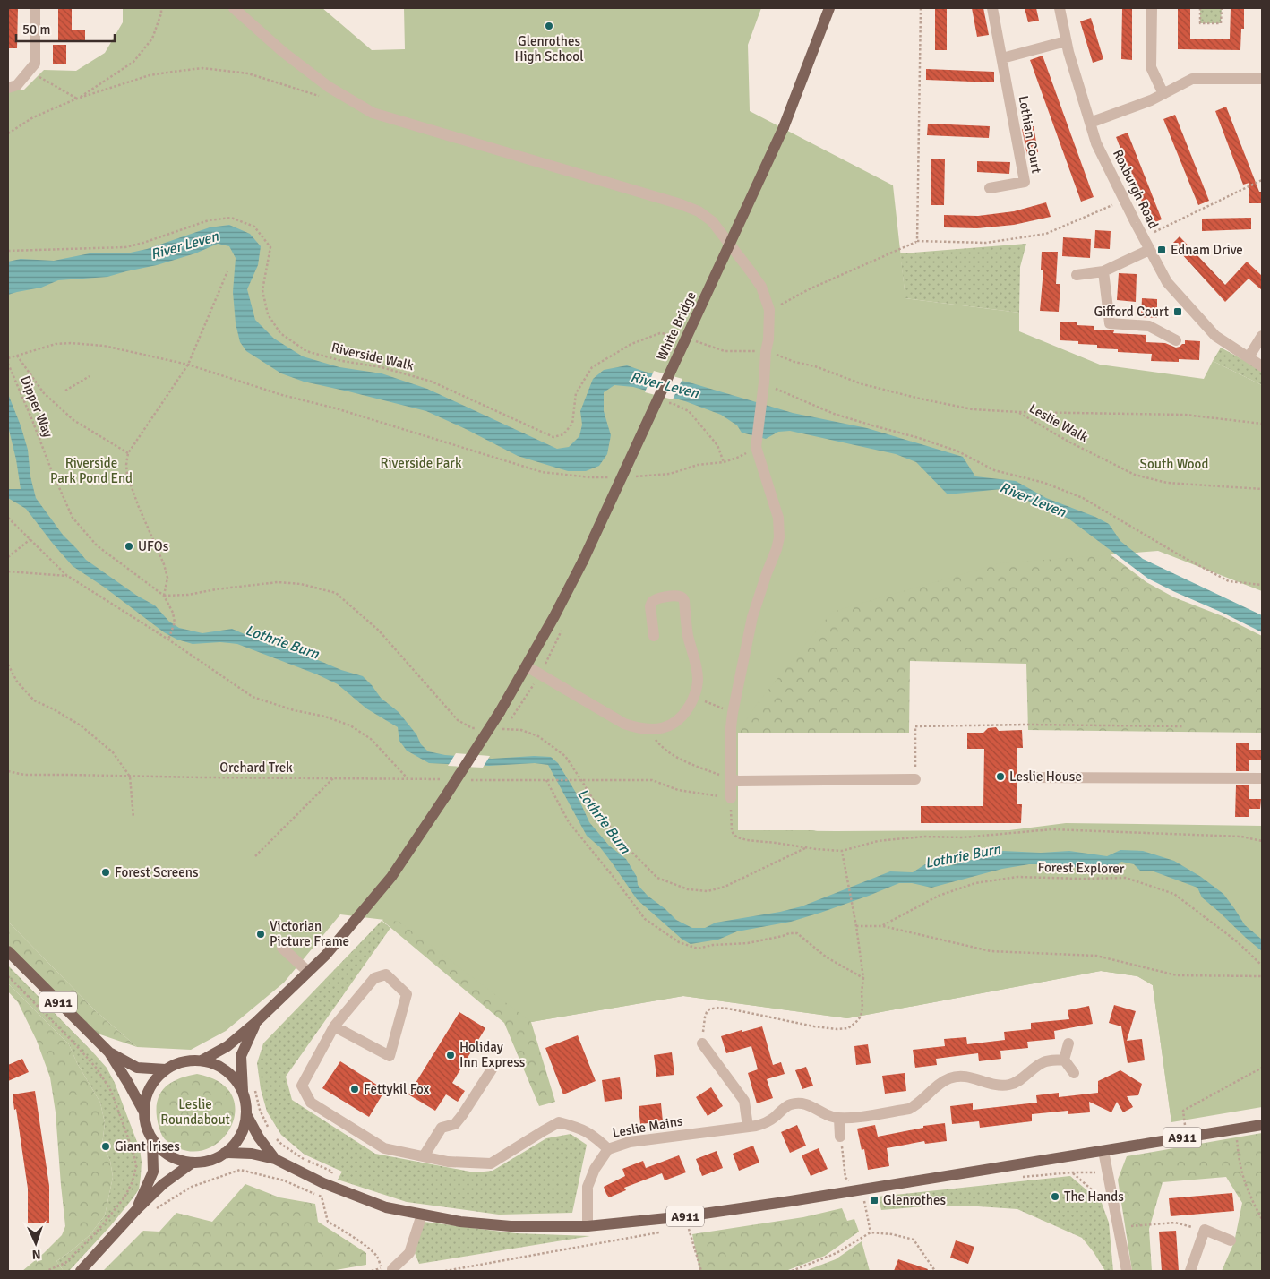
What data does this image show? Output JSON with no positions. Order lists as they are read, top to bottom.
{
  "streets": {
    "main road": ["White Bridge", "A911"],
    "street": ["Lothian Court", "Roxburgh Road", "Leslie Mains"],
    "path": [
      "Riverside Walk",
      "Dipper Way",
      "Leslie Walk",
      "Orchard Trek",
      "Forest Explorer"
    ]
  },
  "crossings": [
    ["White Bridge", "A911"],
    ["A911", "Leslie Mains"]
  ],
  "water": ["River Leven", "Lothrie Burn"],
  "parks": [
    "Riverside Park Pond End",
    "Riverside Park",
    "South Wood",
    "Leslie Roundabout"
  ],
  "places": {
    "other": [
      "Glenrothes High School",
      "UFOs",
      "Leslie House",
      "Forest Screens",
      "Victorian Picture Frame",
      "Holiday Inn Express",
      "Fettykil Fox",
      "Giant Irises",
      "The Hands"
    ],
    "transit": ["Ednam Drive", "Gifford Court", "Glenrothes"]
  },
  "scale_bar": "50 m",
  "north": "bottom"
}
